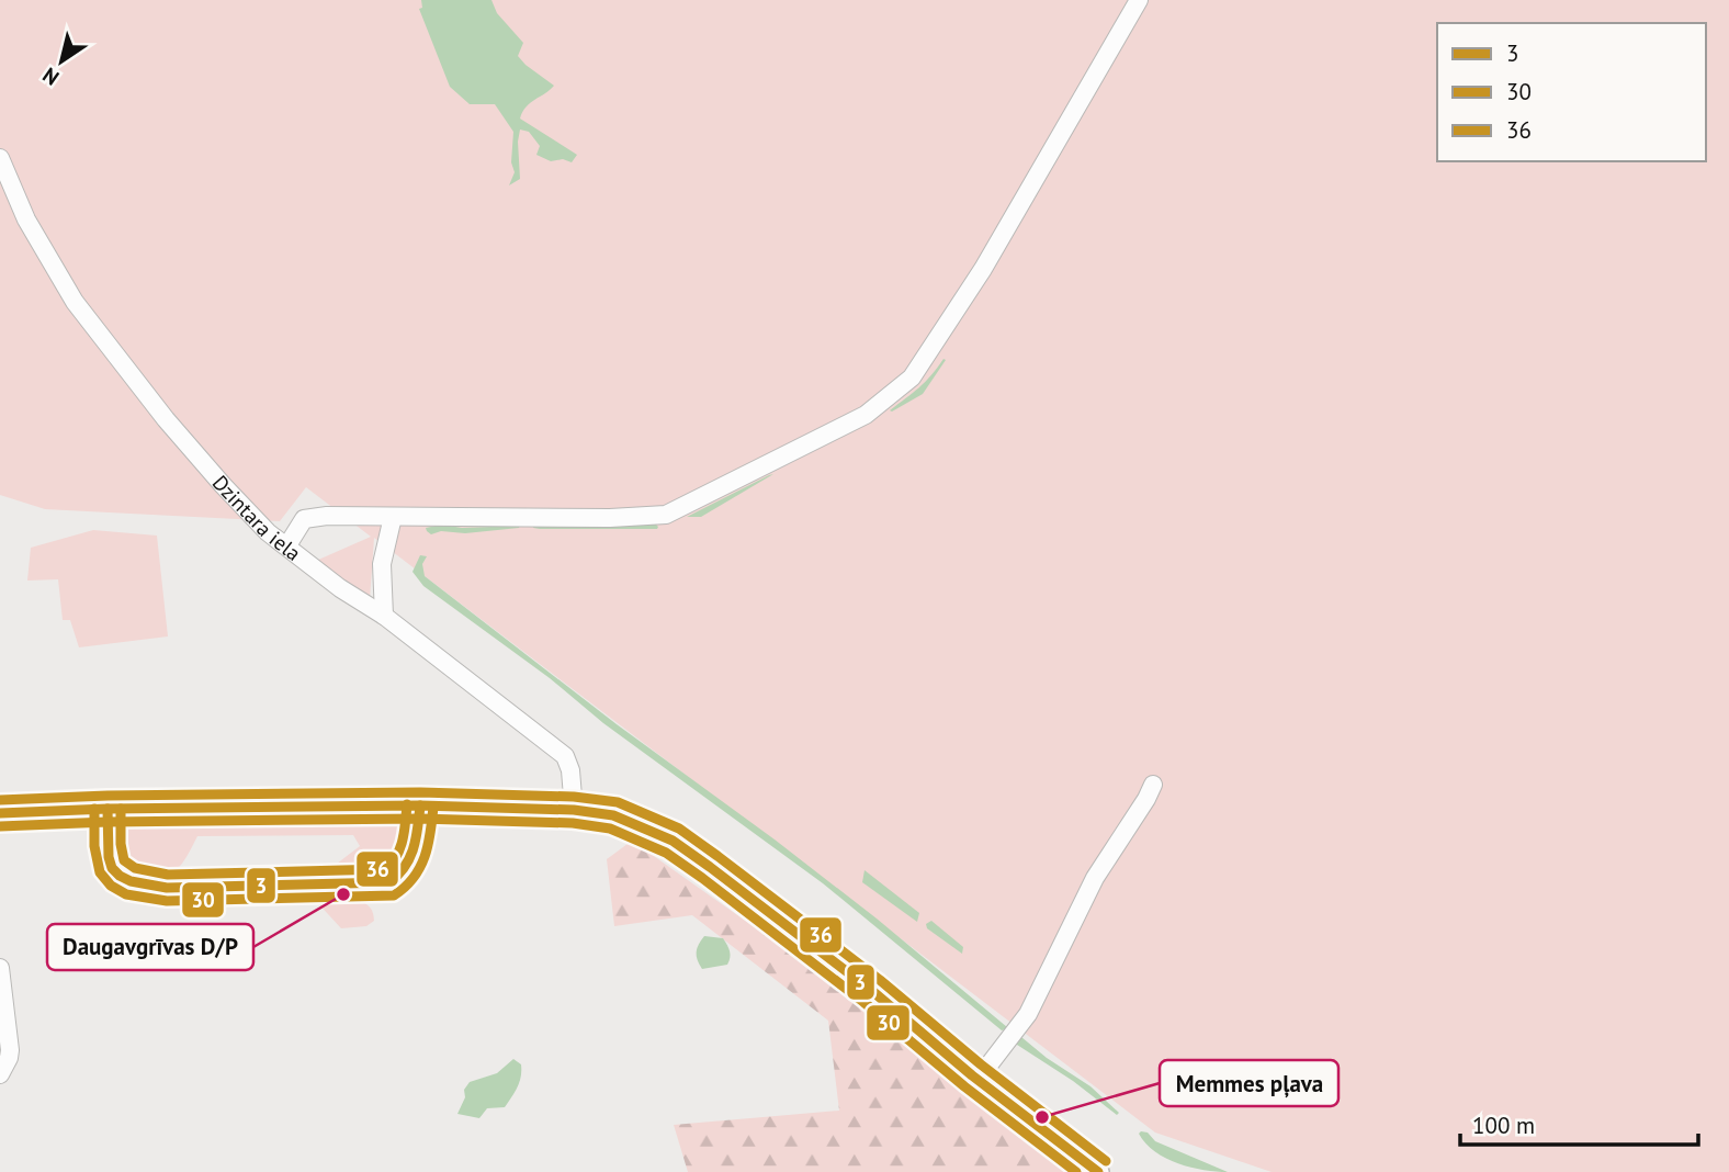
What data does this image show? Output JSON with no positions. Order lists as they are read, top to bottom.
{
  "streets": {
    "street": ["Dzintara iela"]
  },
  "places": ["Daugavgrīvas D/P", "Memmes pļava"],
  "lines": ["transit line 36", "transit line 3", "transit line 30"],
  "legend": ["3", "30", "36"],
  "scale_bar": "100 m",
  "north": "bottom left"
}
